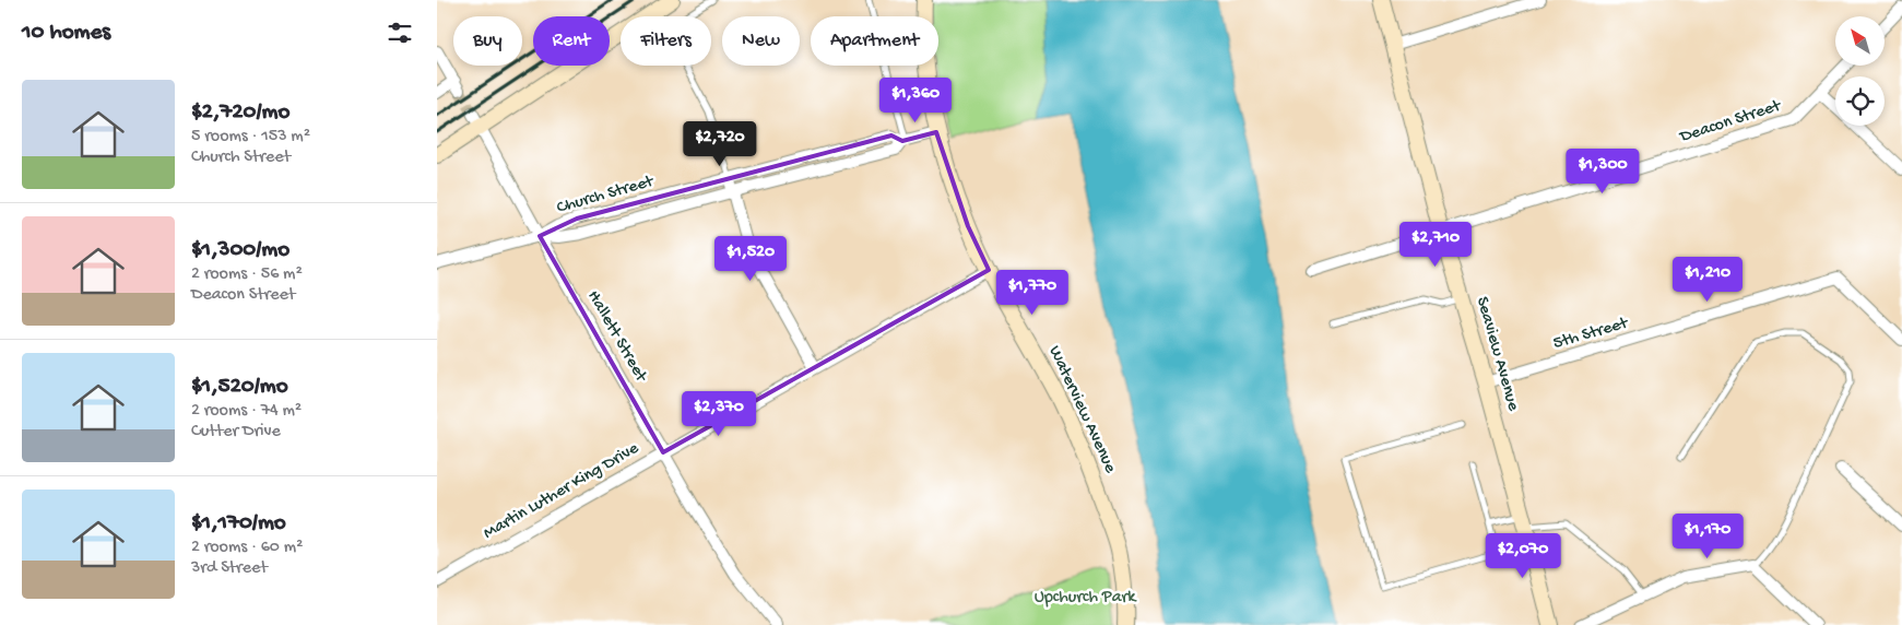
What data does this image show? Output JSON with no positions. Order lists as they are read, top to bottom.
{
  "streets": {
    "street": [
      "Deacon Street",
      "Church Street",
      "5th Street",
      "Hallett Street",
      "Seaview Avenue",
      "Waterview Avenue",
      "Martin Luther King Drive"
    ]
  },
  "crossings": [
    ["Deacon Street", "Seaview Avenue"],
    ["Church Street", "Hallett Street"],
    ["Church Street", "Waterview Avenue"],
    ["5th Street", "Seaview Avenue"],
    ["Hallett Street", "Martin Luther King Drive"],
    ["Waterview Avenue", "Martin Luther King Drive"]
  ],
  "parks": ["Upchurch Park"],
  "north": "top left",
  "page": {
    "heading": "10 homes",
    "chip": [
      "Buy",
      "Rent",
      "Filters",
      "New",
      "Apartment"
    ],
    "list": [
      {
        "name": "$2,720/mo",
        "note": "5 rooms · 153 m² · Church Street"
      },
      {
        "name": "$1,300/mo",
        "note": "2 rooms · 56 m² · Deacon Street"
      },
      {
        "name": "$1,520/mo",
        "note": "2 rooms · 74 m² · Cutter Drive"
      },
      {
        "name": "$1,170/mo",
        "note": "2 rooms · 60 m² · 3rd Street"
      }
    ],
    "price": [
      "$1,360",
      "$2,720",
      "$1,300",
      "$2,710",
      "$1,520",
      "$1,210",
      "$1,770",
      "$2,370",
      "$1,170",
      "$2,070"
    ]
  }
}
